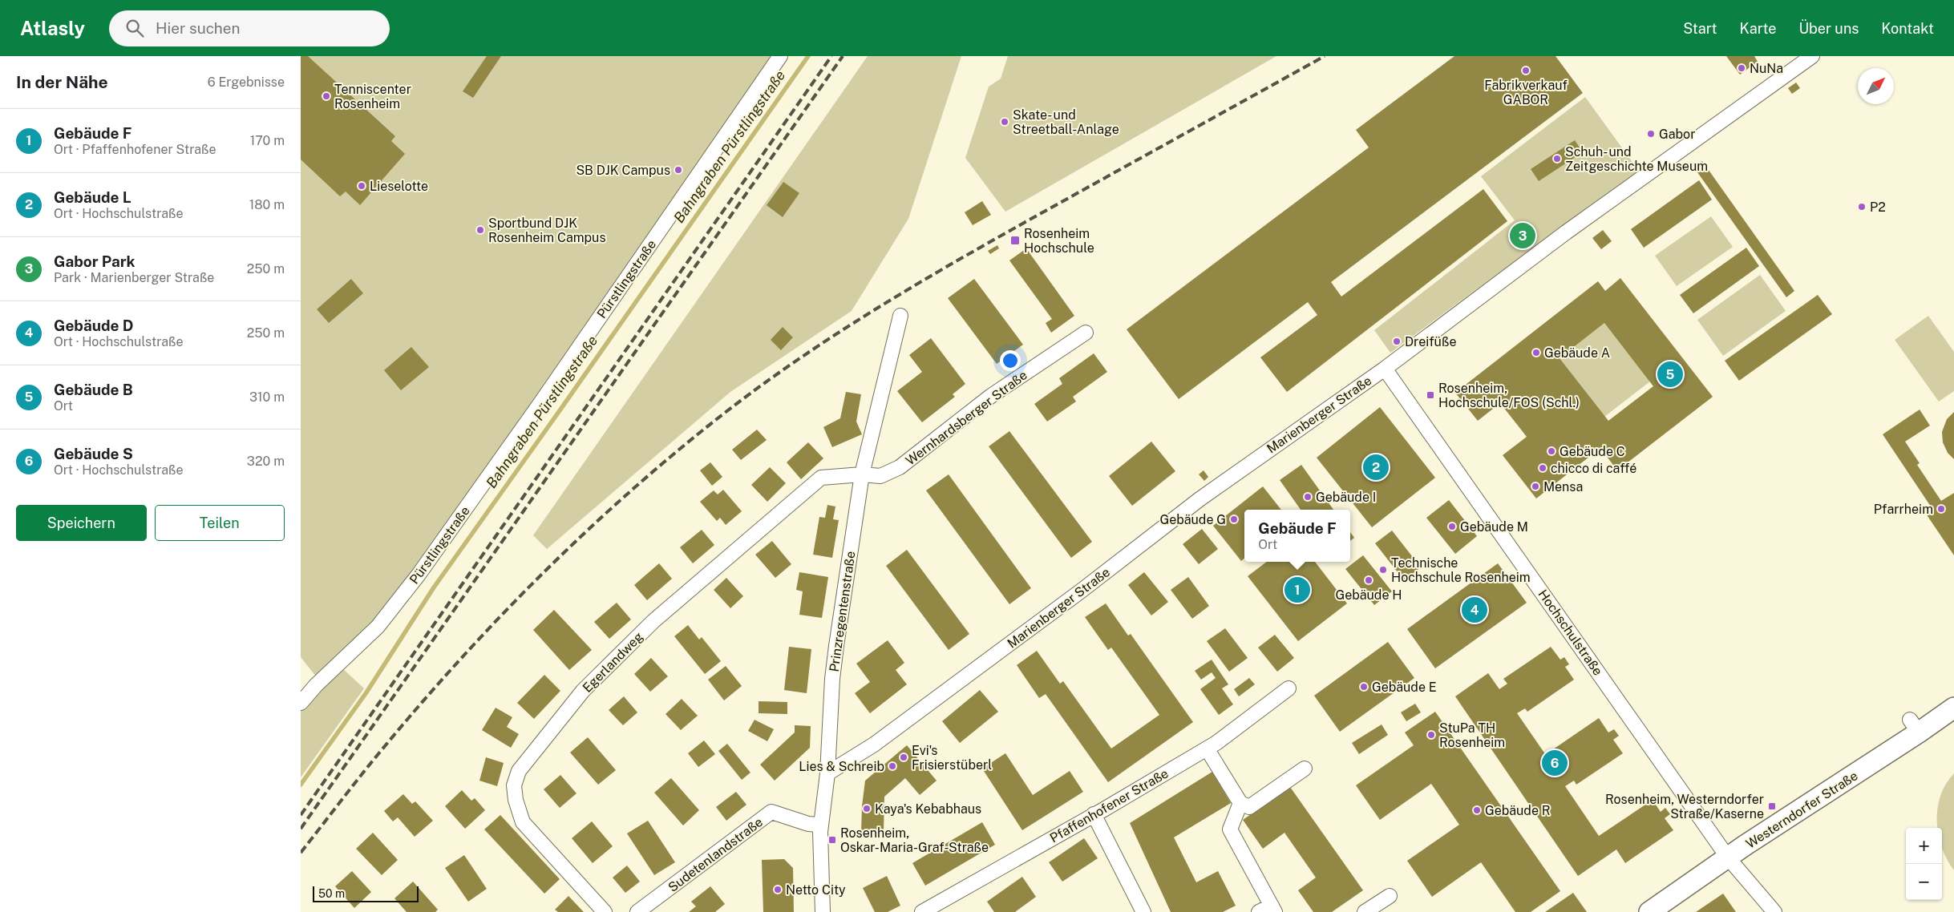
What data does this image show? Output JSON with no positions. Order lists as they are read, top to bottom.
{
  "streets": {
    "main road": ["Westerndorfer Straße"],
    "street": [
      "Pürstlingstraße",
      "Marienberger Straße",
      "Wernhardsberger Straße",
      "Prinzregentenstraße",
      "Hochschulstraße",
      "Egerlandweg",
      "Pfaffenhofener Straße",
      "Sudetenlandstraße"
    ]
  },
  "crossings": [
    ["Marienberger Straße", "Prinzregentenstraße"],
    ["Marienberger Straße", "Hochschulstraße"],
    ["Wernhardsberger Straße", "Prinzregentenstraße"],
    ["Wernhardsberger Straße", "Egerlandweg"],
    ["Prinzregentenstraße", "Egerlandweg"],
    ["Prinzregentenstraße", "Sudetenlandstraße"],
    ["Hochschulstraße", "Westerndorfer Straße"]
  ],
  "water": ["Bahngraben Pürstlingstraße"],
  "places": {
    "other": [
      "NuNa",
      "Fabrikverkauf GABOR",
      "Tenniscenter Rosenheim",
      "Skate- und Streetball-Anlage",
      "Gabor",
      "Schuh- und Zeitgeschichte Museum",
      "SB DJK Campus",
      "Lieselotte",
      "P2",
      "Sportbund DJK Rosenheim Campus",
      "Dreifüße",
      "Gebäude A",
      "Gebäude C",
      "chicco di caffé",
      "Mensa",
      "Gebäude I",
      "Pfarrheim",
      "Gebäude G",
      "Gebäude M",
      "Technische Hochschule Rosenheim",
      "Gebäude H",
      "Gebäude E",
      "StuPa TH Rosenheim",
      "Evi's Frisierstüberl",
      "Lies & Schreib",
      "Kaya's Kebabhaus",
      "Gebäude R",
      "Netto City"
    ],
    "transit": [
      "Rosenheim Hochschule",
      "Rosenheim, Hochschule/FOS (Schl.)",
      "Rosenheim, Westerndorfer Straße/Kaserne",
      "Rosenheim, Oskar-Maria-Graf-Straße"
    ]
  },
  "scale_bar": "50 m",
  "north": "top right",
  "page": {
    "header": "Atlasly",
    "search": "Hier suchen",
    "nav": [
      "Start",
      "Karte",
      "Über uns",
      "Kontakt"
    ],
    "heading": ["In der Nähe", "6 Ergebnisse"],
    "list": [
      {
        "mark": "1",
        "name": "Gebäude F",
        "note": "Ort · Pfaffenhofener Straße",
        "value": "170 m"
      },
      {
        "mark": "2",
        "name": "Gebäude L",
        "note": "Ort · Hochschulstraße",
        "value": "180 m"
      },
      {
        "mark": "3",
        "name": "Gabor Park",
        "note": "Park · Marienberger Straße",
        "value": "250 m"
      },
      {
        "mark": "4",
        "name": "Gebäude D",
        "note": "Ort · Hochschulstraße",
        "value": "250 m"
      },
      {
        "mark": "5",
        "name": "Gebäude B",
        "note": "Ort",
        "value": "310 m"
      },
      {
        "mark": "6",
        "name": "Gebäude S",
        "note": "Ort · Hochschulstraße",
        "value": "320 m"
      }
    ],
    "pins": [
      "3",
      "5",
      "2",
      "1",
      "4",
      "6"
    ],
    "buttons": ["Speichern", "Teilen"],
    "popup": ["Gebäude F", "Ort"],
    "map_buttons": ["+", "−"],
    "scale": "50 m"
  }
}
